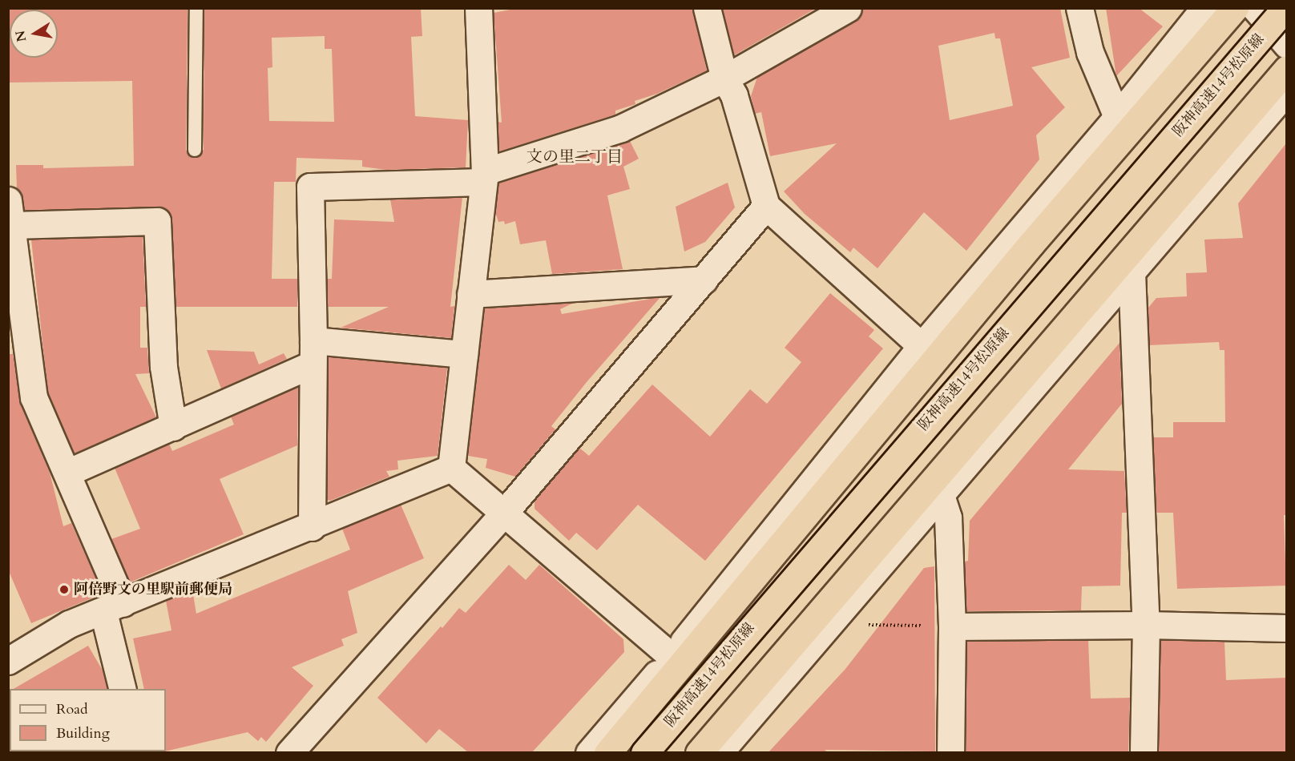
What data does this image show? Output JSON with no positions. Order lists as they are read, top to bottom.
{
  "streets": {
    "highway": ["阪神高速14号松原線"]
  },
  "districts": ["文の里二丁目"],
  "places": ["阿倍野文の里駅前郵便局"],
  "legend": ["Road", "Building"],
  "north": "left"
}
